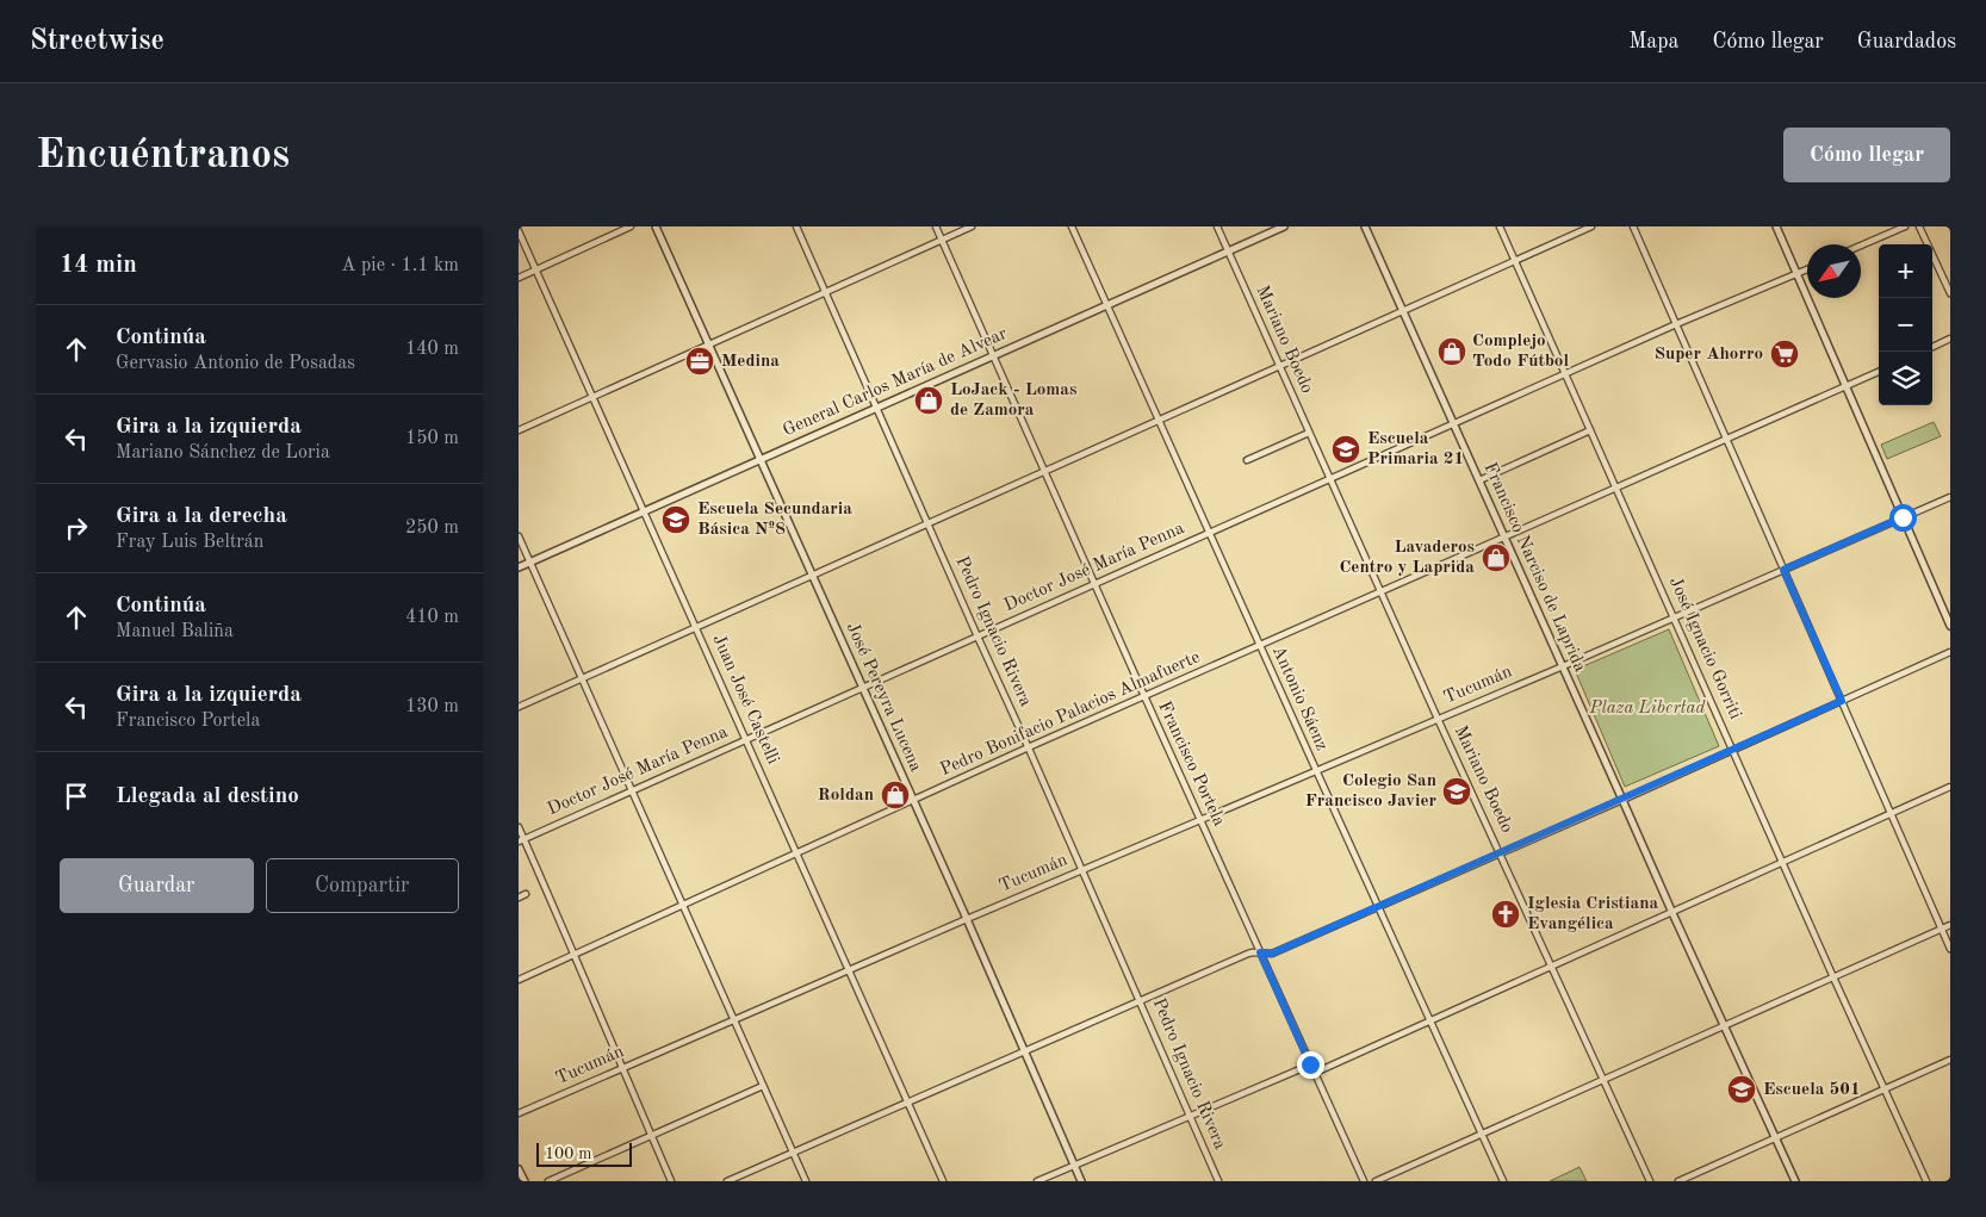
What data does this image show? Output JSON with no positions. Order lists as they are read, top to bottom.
{
  "streets": {
    "street": [
      "Mariano Boedo",
      "General Carlos María de Alvear",
      "Doctor José María Penna",
      "Francisco Narciso de Laprida",
      "Pedro Ignacio Rivera",
      "José Ignacio Gorriti",
      "Tucumán",
      "José Pereyra Lucena",
      "Antonio Sáenz",
      "Juan José Castelli",
      "Pedro Bonifacio Palacios Almafuerte",
      "Francisco Portela"
    ]
  },
  "crossings": [
    ["Mariano Boedo", "General Carlos María de Alvear"],
    ["Mariano Boedo", "Doctor José María Penna"],
    ["Mariano Boedo", "Tucumán"],
    ["Mariano Boedo", "Pedro Bonifacio Palacios Almafuerte"],
    ["General Carlos María de Alvear", "Pedro Ignacio Rivera"],
    ["General Carlos María de Alvear", "José Pereyra Lucena"],
    ["General Carlos María de Alvear", "Antonio Sáenz"],
    ["General Carlos María de Alvear", "Juan José Castelli"],
    ["General Carlos María de Alvear", "Francisco Portela"],
    ["Doctor José María Penna", "Francisco Narciso de Laprida"],
    ["Doctor José María Penna", "Pedro Ignacio Rivera"],
    ["Doctor José María Penna", "José Ignacio Gorriti"],
    ["Doctor José María Penna", "José Pereyra Lucena"],
    ["Doctor José María Penna", "Antonio Sáenz"],
    ["Doctor José María Penna", "Juan José Castelli"],
    ["Doctor José María Penna", "Francisco Portela"],
    ["Francisco Narciso de Laprida", "Tucumán"],
    ["Francisco Narciso de Laprida", "Pedro Bonifacio Palacios Almafuerte"],
    ["Pedro Ignacio Rivera", "Tucumán"],
    ["Pedro Ignacio Rivera", "Pedro Bonifacio Palacios Almafuerte"],
    ["José Ignacio Gorriti", "Tucumán"],
    ["José Ignacio Gorriti", "Pedro Bonifacio Palacios Almafuerte"],
    ["Tucumán", "José Pereyra Lucena"],
    ["Tucumán", "Antonio Sáenz"],
    ["Tucumán", "Juan José Castelli"],
    ["Tucumán", "Francisco Portela"],
    ["José Pereyra Lucena", "Pedro Bonifacio Palacios Almafuerte"],
    ["Antonio Sáenz", "Pedro Bonifacio Palacios Almafuerte"],
    ["Juan José Castelli", "Pedro Bonifacio Palacios Almafuerte"],
    ["Pedro Bonifacio Palacios Almafuerte", "Francisco Portela"]
  ],
  "parks": ["Plaza Libertad"],
  "places": {
    "shop": [
      "Complejo Todo Fútbol",
      "LoJack - Lomas de Zamora",
      "Lavaderos Centro y Laprida",
      "Roldan"
    ],
    "supermarket": ["Super Ahorro"],
    "office": ["Medina"],
    "school or university": [
      "Escuela Primaria 21",
      "Escuela Secundaria Básica Nº8",
      "Colegio San Francisco Javier",
      "Escuela 501"
    ],
    "church": ["Iglesia Cristiana Evangélica"]
  },
  "scale_bar": "100 m",
  "north": "bottom left",
  "page": {
    "header": "Streetwise",
    "nav": ["Mapa", "Cómo llegar", "Guardados"],
    "buttons": [
      "Cómo llegar",
      ["Guardar", "Compartir"]
    ],
    "title": "Encuéntranos",
    "heading": ["14 min", "A pie · 1.1 km"],
    "map_buttons": ["+", "−"],
    "list": [
      ["Continúa", "Gervasio Antonio de Posadas", "140 m"],
      ["Gira a la izquierda", "Mariano Sánchez de Loria", "150 m"],
      ["Gira a la derecha", "Fray Luis Beltrán", "250 m"],
      ["Continúa", "Manuel Baliña", "410 m"],
      ["Gira a la izquierda", "Francisco Portela", "130 m"],
      "Llegada al destino"
    ],
    "scale": "100 m"
  }
}
